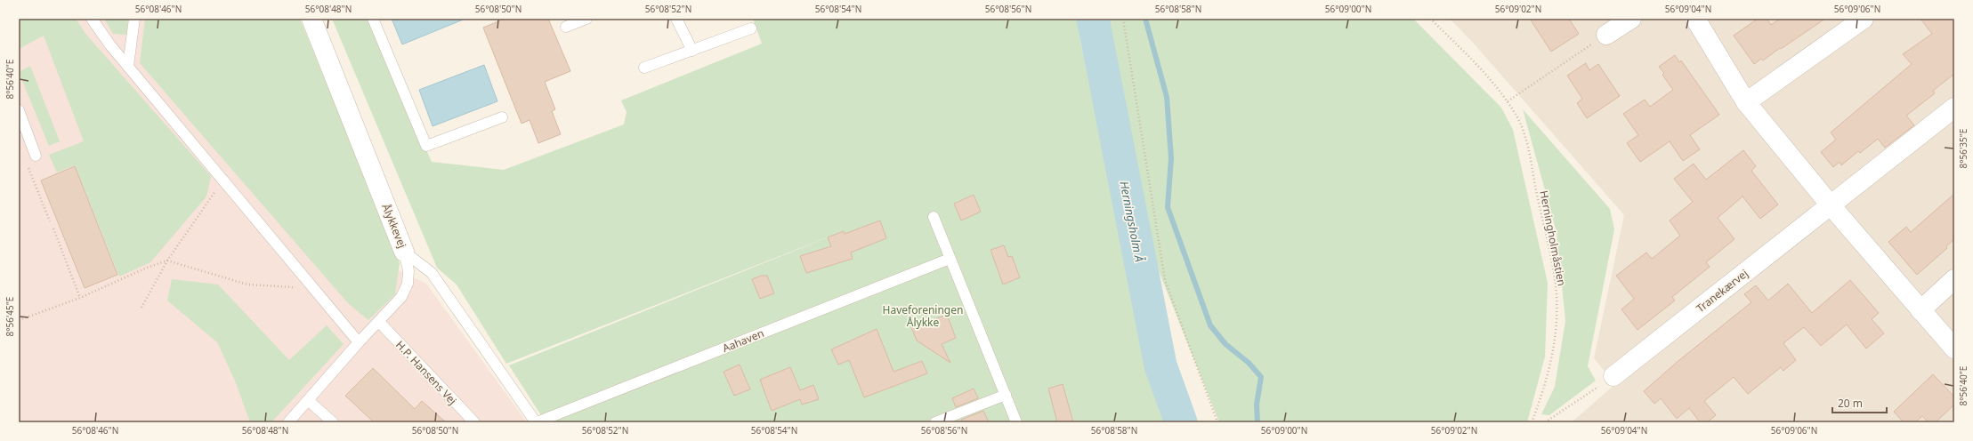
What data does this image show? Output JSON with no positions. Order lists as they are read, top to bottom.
{
  "streets": {
    "street": ["Ålykkevej", "Tranekærvej"],
    "lane": ["Aahaven", "H.P. Hansens Vej"],
    "path": ["Herningholmåstien"]
  },
  "crossings": [
    ["Ålykkevej", "Aahaven"]
  ],
  "water": ["Herningsholm Å"],
  "parks": ["Haveforeningen Ålykke"],
  "scale_bar": "20 m",
  "coordinates": [
    "56°08'46\"N",
    "56°08'48\"N",
    "56°08'50\"N",
    "56°08'52\"N",
    "56°08'54\"N",
    "56°08'56\"N",
    "56°08'58\"N",
    "56°09'00\"N",
    "56°09'02\"N",
    "56°09'04\"N",
    "56°09'06\"N",
    "8°56'40\"E",
    "8°56'35\"E",
    "8°56'45\"E"
  ]
}
